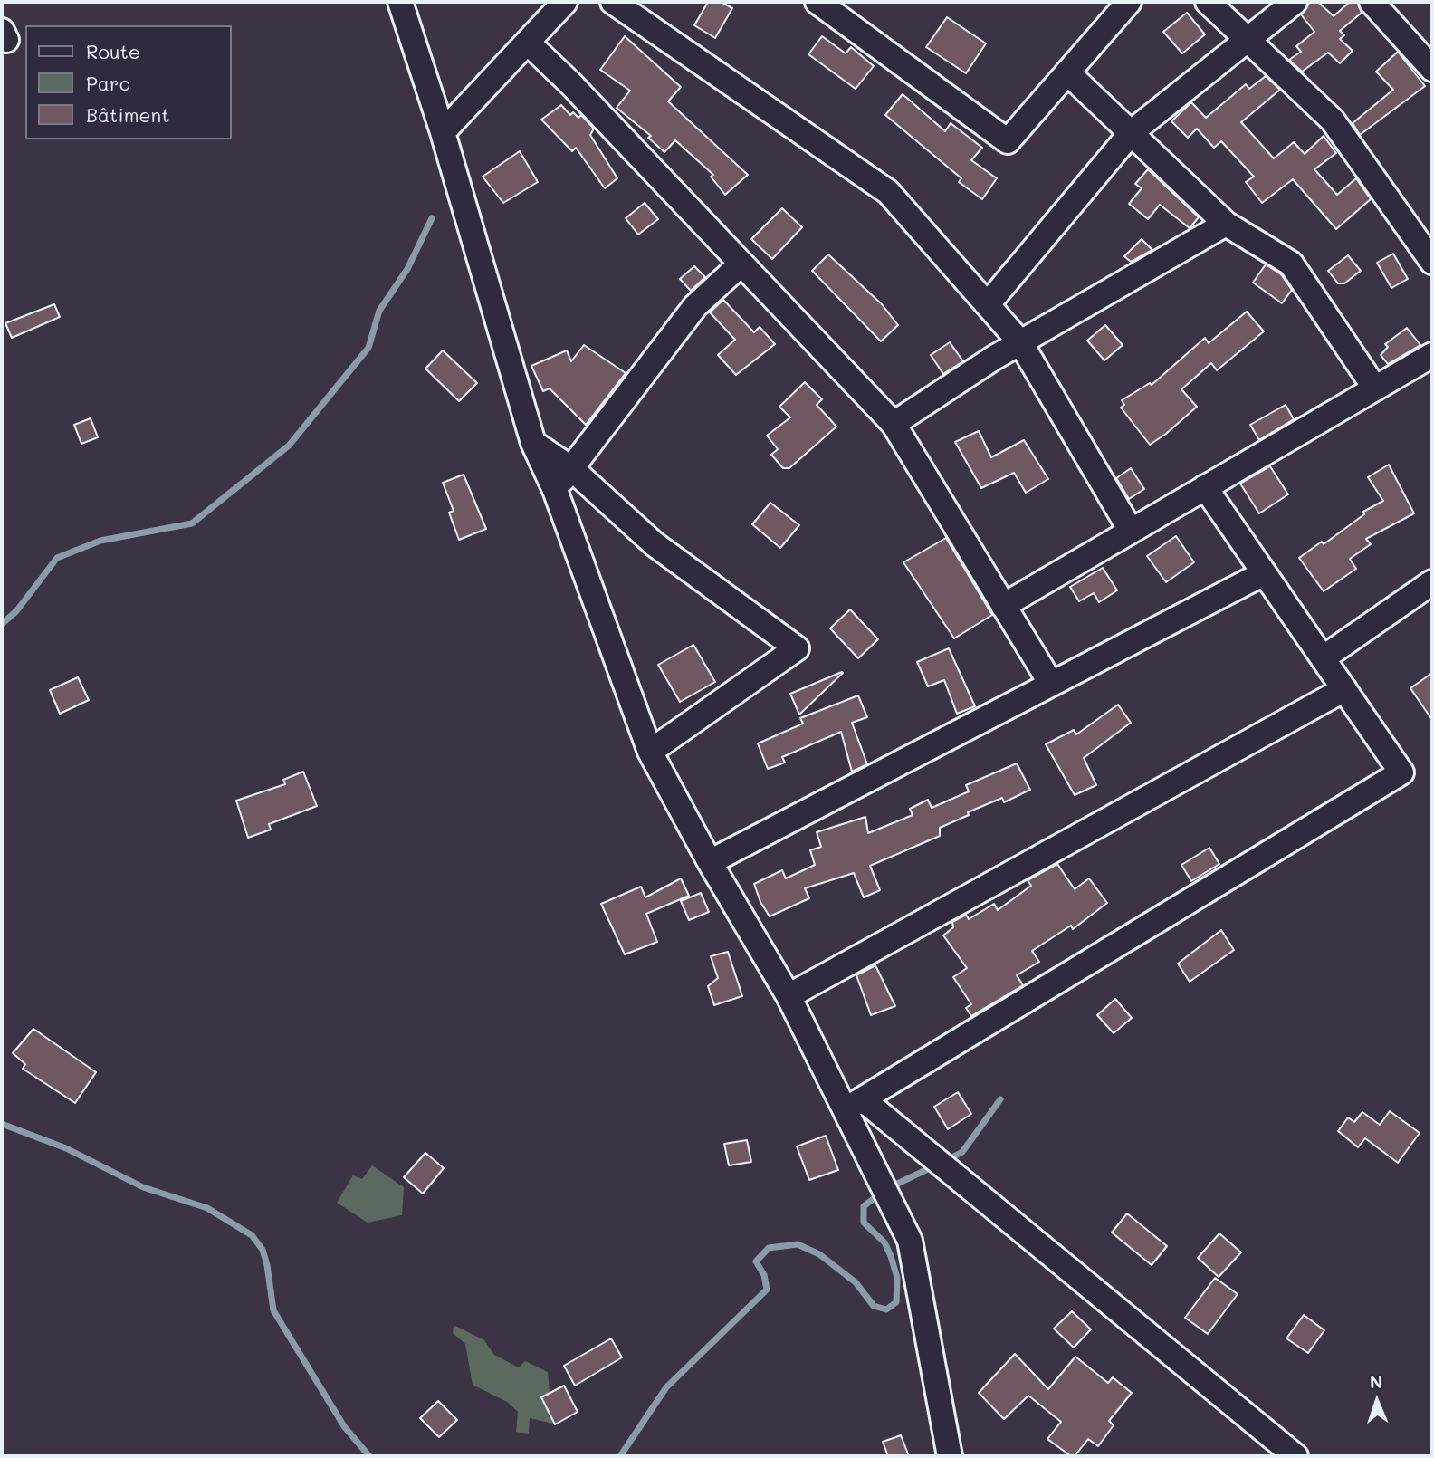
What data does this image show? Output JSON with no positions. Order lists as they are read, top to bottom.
{
  "legend": ["Route", "Parc", "Bâtiment"],
  "north": "top"
}
